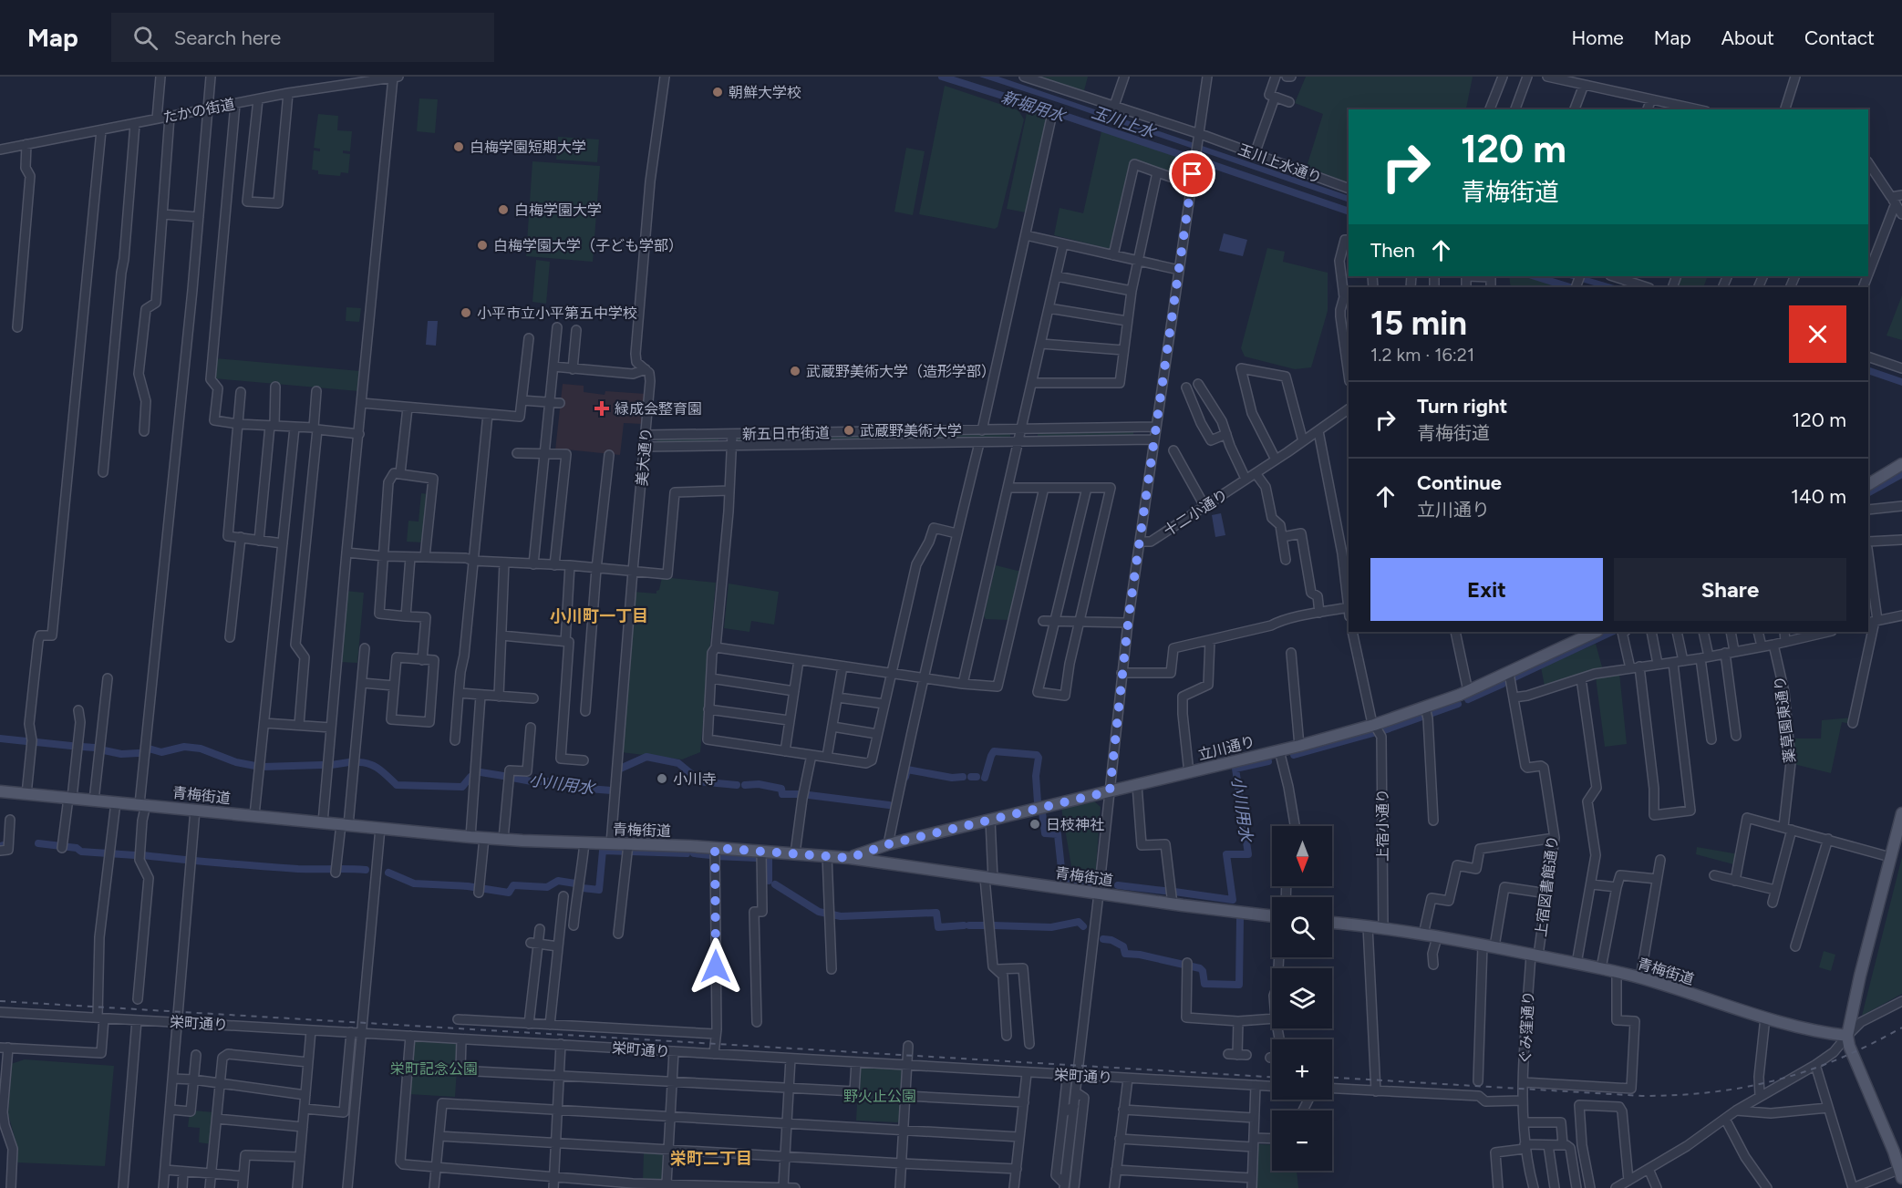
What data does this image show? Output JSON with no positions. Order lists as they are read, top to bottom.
{
  "streets": {
    "main road": ["立川通り", "青梅街道"],
    "street": [
      "たかの街道",
      "玉川上水通り",
      "新五日市街道",
      "美大通り",
      "十二小通り",
      "薬草園東通り",
      "上宿小通り",
      "上宿図書館通り",
      "栄町通り",
      "ぐみ窪通り"
    ]
  },
  "crossings": [
    ["新五日市街道", "美大通り"],
    ["美大通り", "青梅街道"],
    ["立川通り", "青梅街道"],
    ["立川通り", "上宿小通り"],
    ["立川通り", "上宿図書館通り"],
    ["青梅街道", "上宿小通り"],
    ["青梅街道", "上宿図書館通り"],
    ["青梅街道", "ぐみ窪通り"],
    ["上宿図書館通り", "ぐみ窪通り"]
  ],
  "districts": ["小川町一丁目", "栄町二丁目"],
  "water": ["新堀用水", "玉川上水", "小川用水"],
  "parks": ["栄町記念公園", "野火止公園"],
  "places": {
    "other": [
      "朝鮮大学校",
      "白梅学園短期大学",
      "白梅学園大学",
      "白梅学園大学（子ども学部）",
      "小平市立小平第五中学校",
      "武蔵野美術大学（造形学部）",
      "武蔵野美術大学",
      "小川寺",
      "日枝神社"
    ],
    "health": ["緑成会整育園"]
  },
  "north": "bottom",
  "page": {
    "header": "Map",
    "search": "Search here",
    "nav": [
      "Home",
      "Map",
      "About",
      "Contact"
    ],
    "turn": ["120 m", "青梅街道"],
    "then": "Then",
    "heading": ["15 min", "1.2 km · 16:21"],
    "list": [
      {
        "name": "Turn right",
        "note": "青梅街道",
        "value": "120 m"
      },
      {
        "name": "Continue",
        "note": "立川通り",
        "value": "140 m"
      }
    ],
    "buttons": ["Exit", "Share"],
    "map_buttons": ["+", "−"]
  }
}
